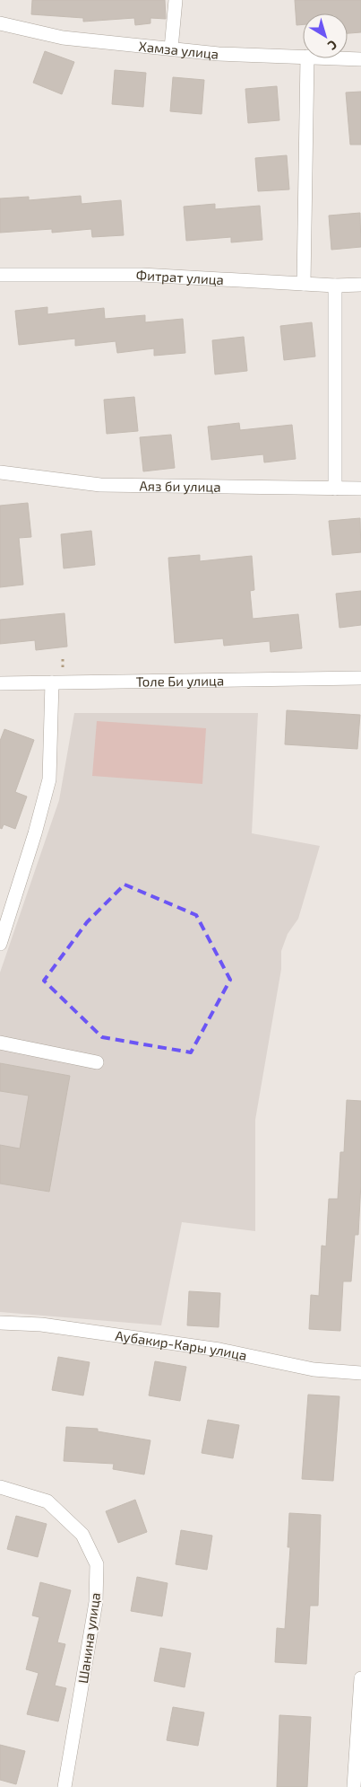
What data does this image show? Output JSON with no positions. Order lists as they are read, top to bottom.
{
  "streets": {
    "street": [
      "Хамза улица",
      "Фитрат улица",
      "Аяз би улица",
      "Толе Би улица",
      "Аубакир-Кары улица",
      "Шанина улица"
    ]
  },
  "north": "bottom right"
}
